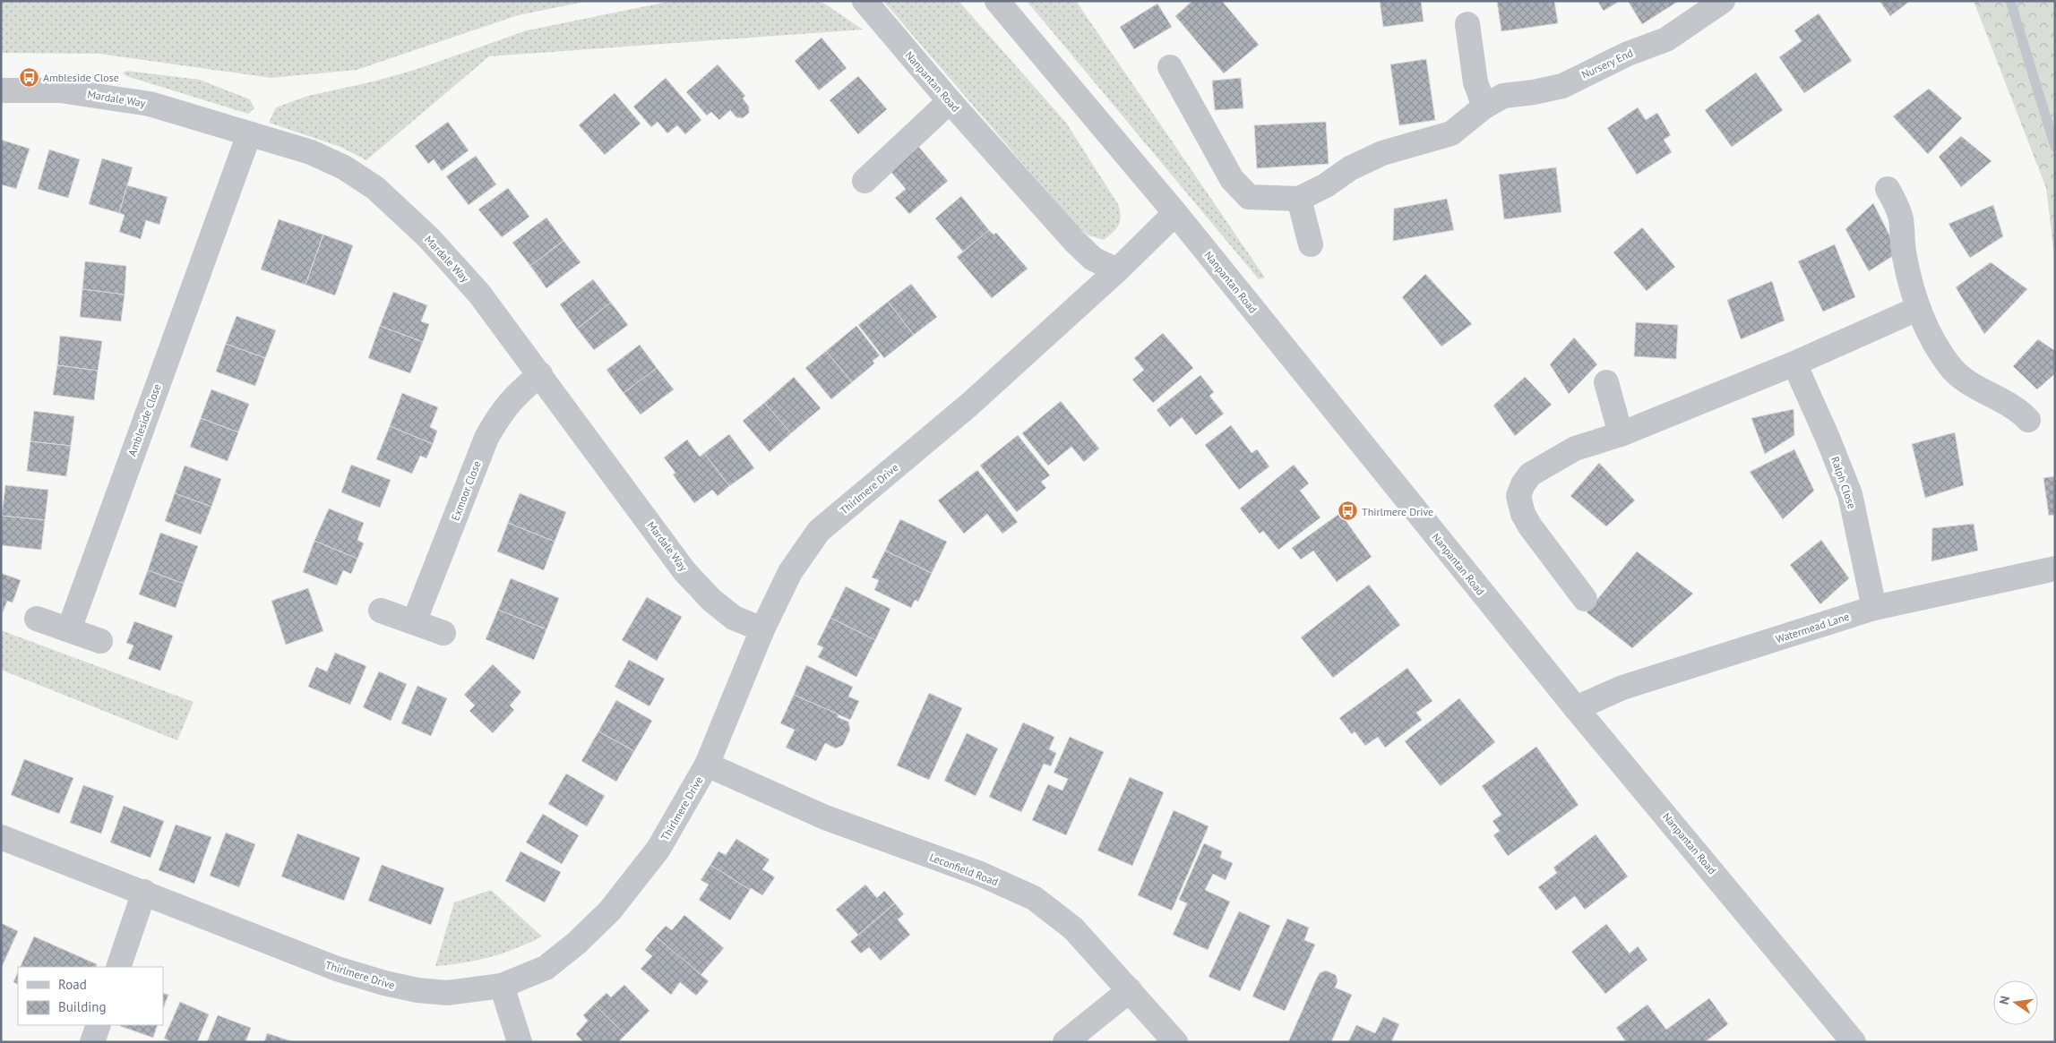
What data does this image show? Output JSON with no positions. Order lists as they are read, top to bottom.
{
  "streets": {
    "street": [
      "Nursery End",
      "Nanpantan Road",
      "Mardale Way",
      "Ambleside Close",
      "Ralph Close",
      "Thirlmere Drive",
      "Exmoor Close",
      "Watermead Lane",
      "Leconfield Road"
    ]
  },
  "crossings": [
    ["Nanpantan Road", "Thirlmere Drive"],
    ["Nanpantan Road", "Watermead Lane"],
    ["Mardale Way", "Ambleside Close"],
    ["Mardale Way", "Thirlmere Drive"],
    ["Mardale Way", "Exmoor Close"],
    ["Ralph Close", "Watermead Lane"],
    ["Thirlmere Drive", "Leconfield Road"]
  ],
  "places": {
    "bus stop": ["Ambleside Close", "Thirlmere Drive"]
  },
  "legend": ["Road", "Building"],
  "north": "left"
}
